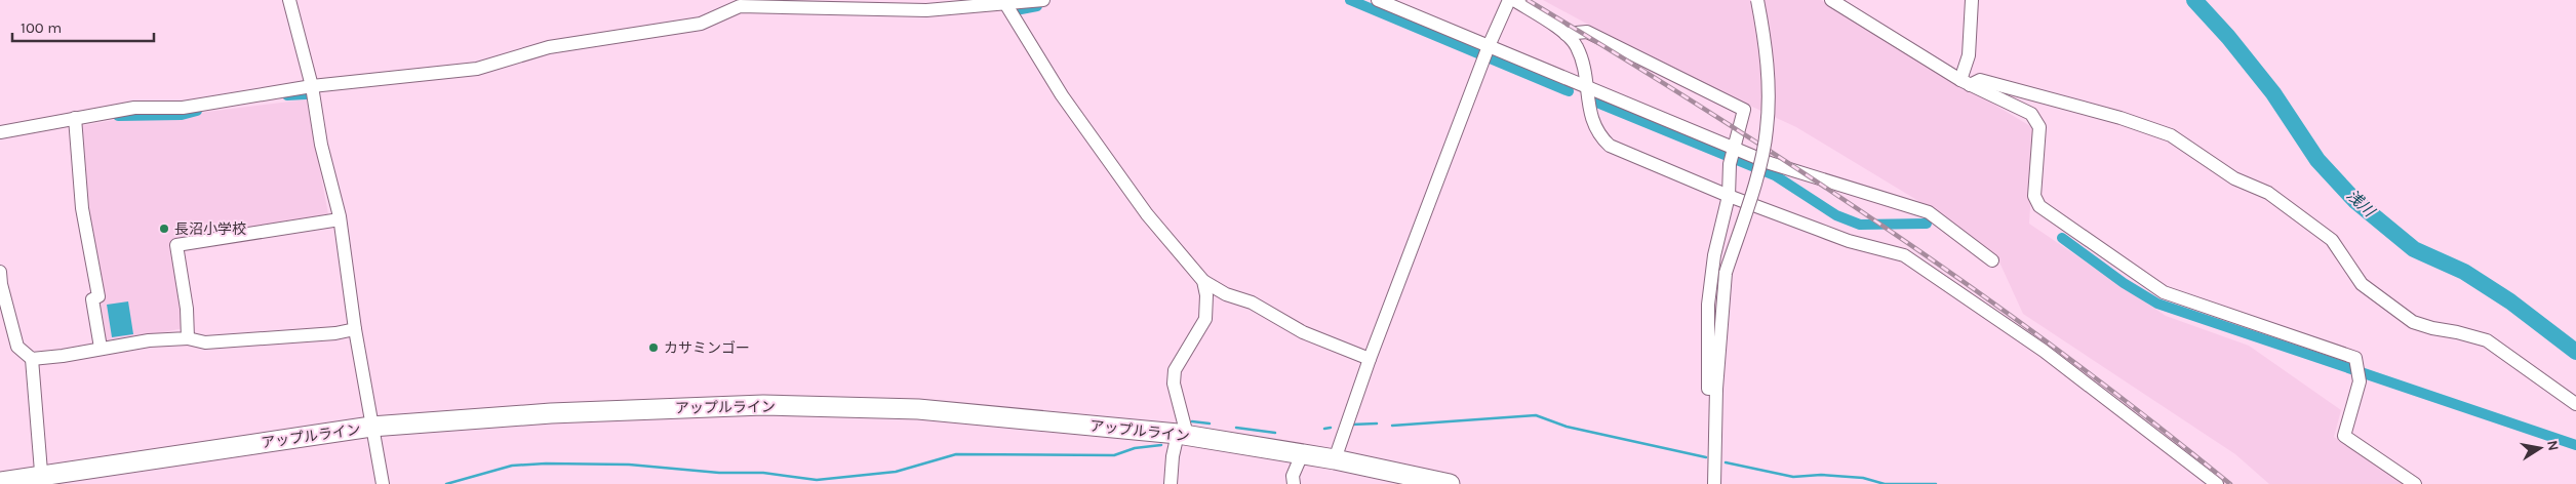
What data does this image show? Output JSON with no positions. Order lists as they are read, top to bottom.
{
  "streets": {
    "highway": ["アップルライン"]
  },
  "water": ["浅川"],
  "places": ["長沼小学校", "カサミンゴー"],
  "scale_bar": "100 m",
  "north": "right"
}
